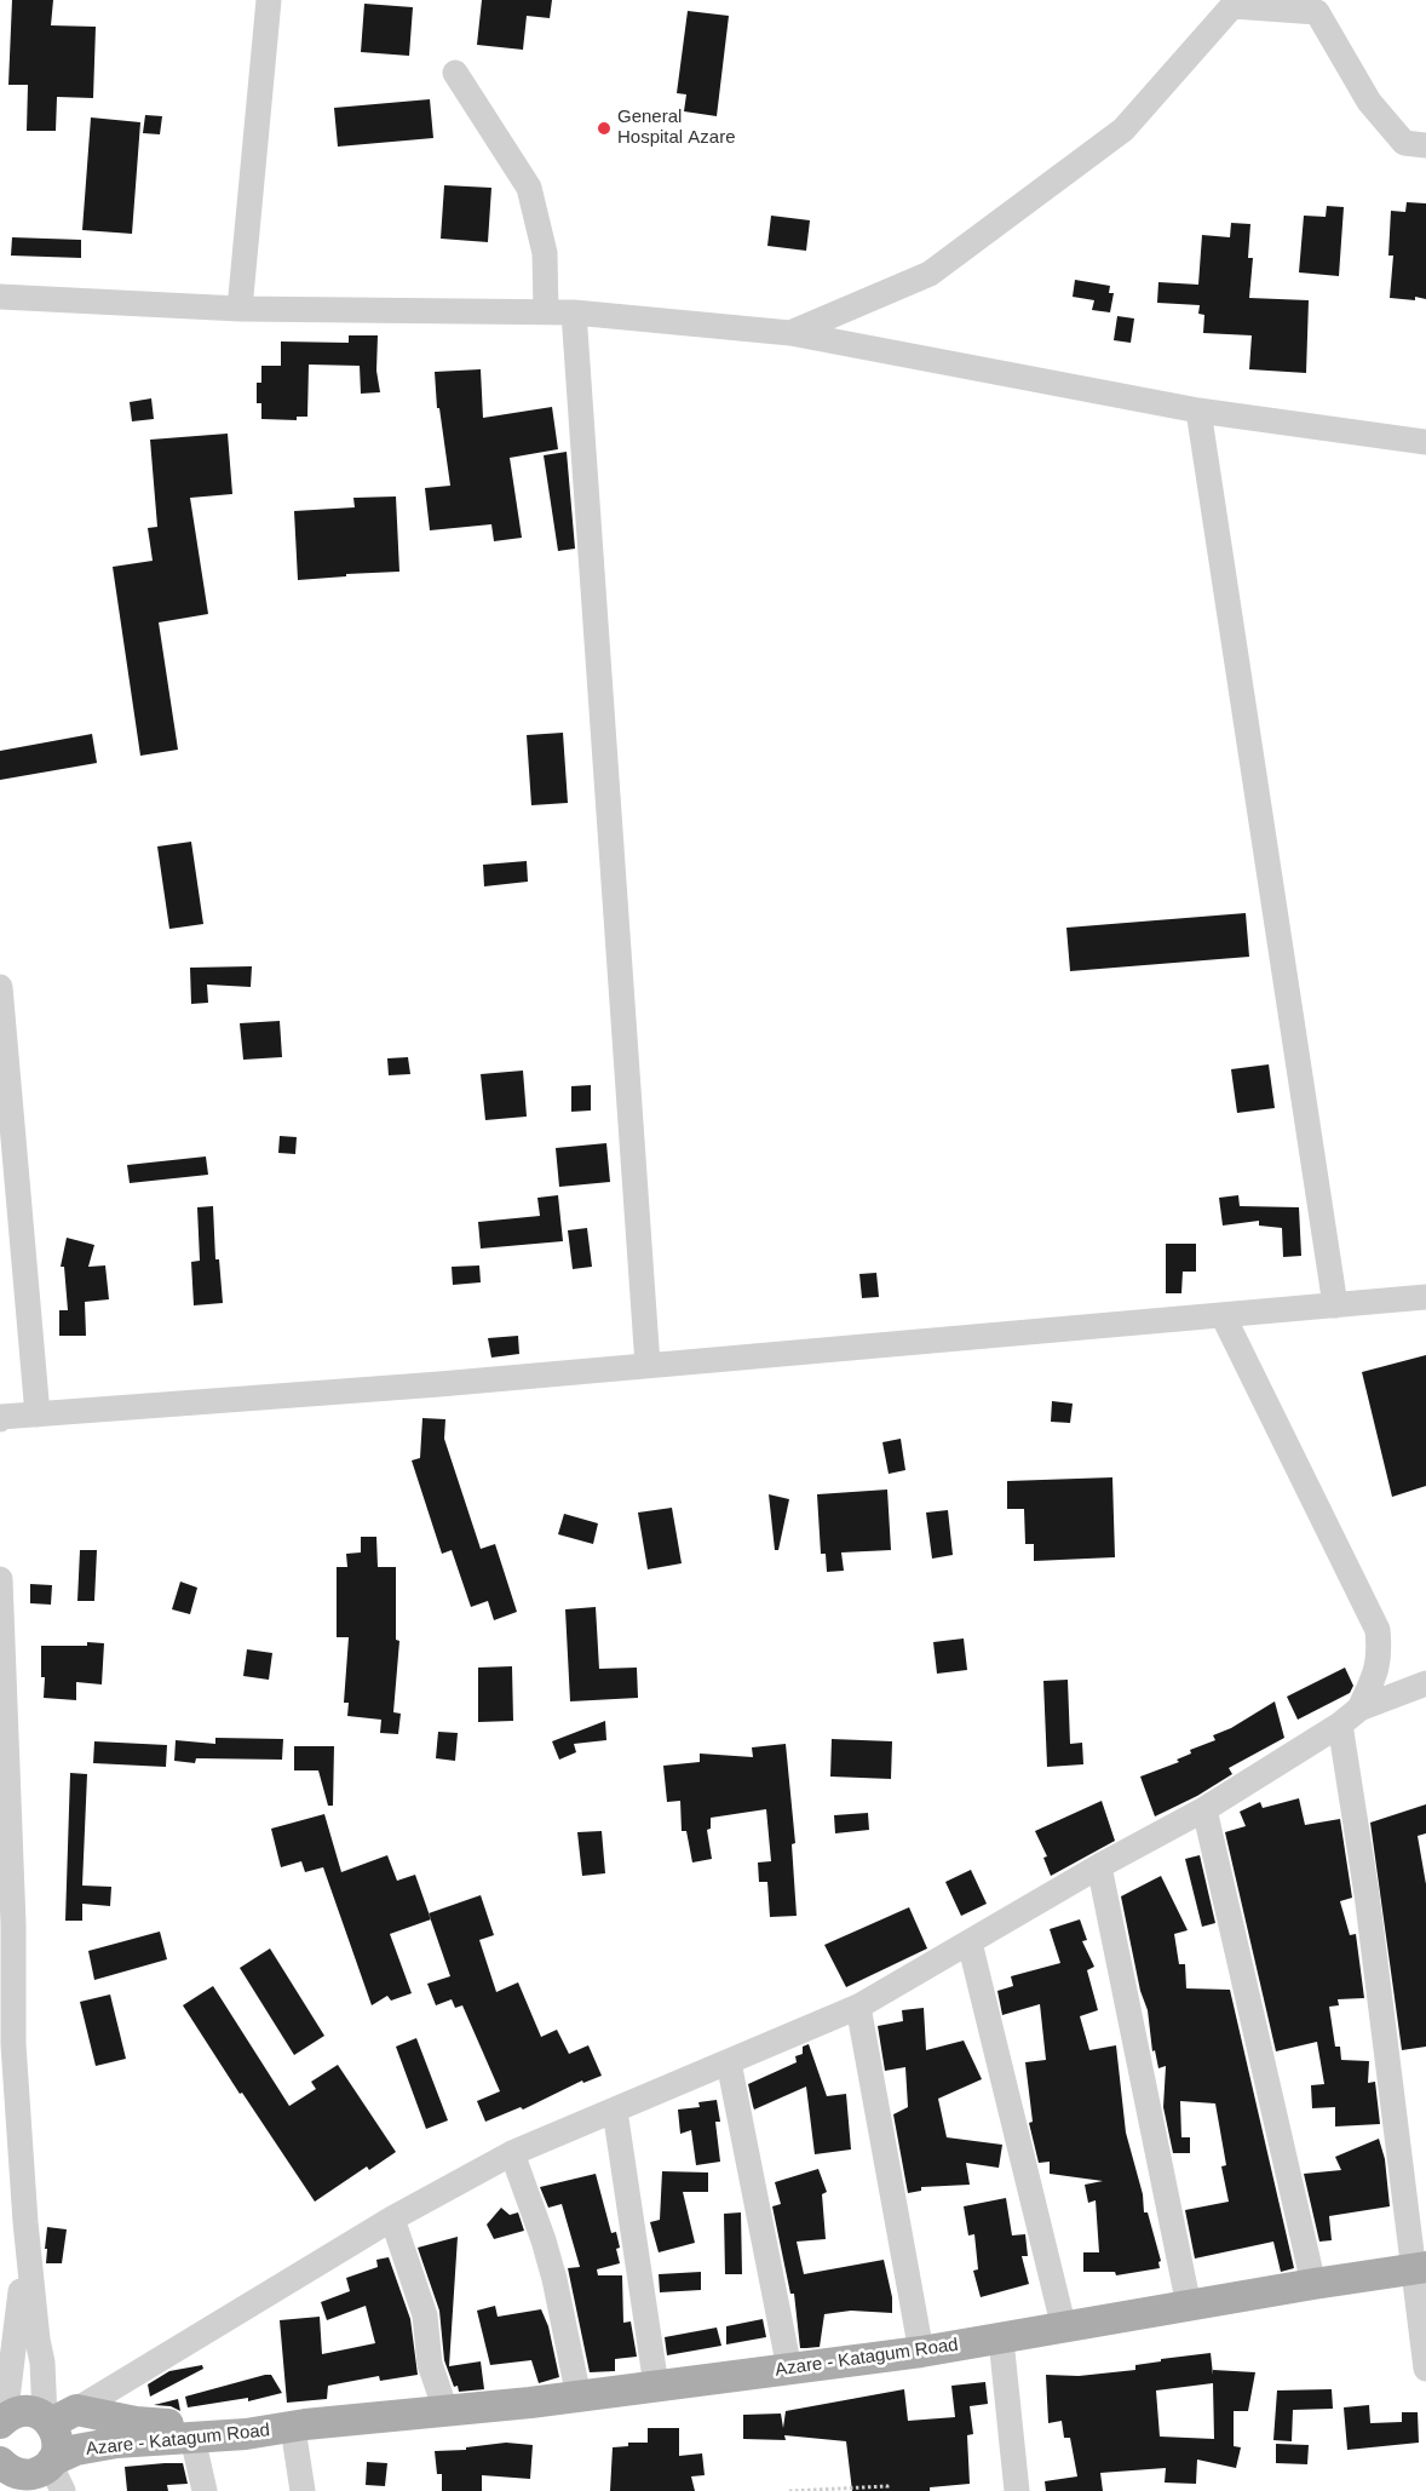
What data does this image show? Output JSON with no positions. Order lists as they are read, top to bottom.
{
  "streets": {
    "main road": ["Azare - Katagum Road"]
  },
  "places": ["General Hospital Azare"]
}
